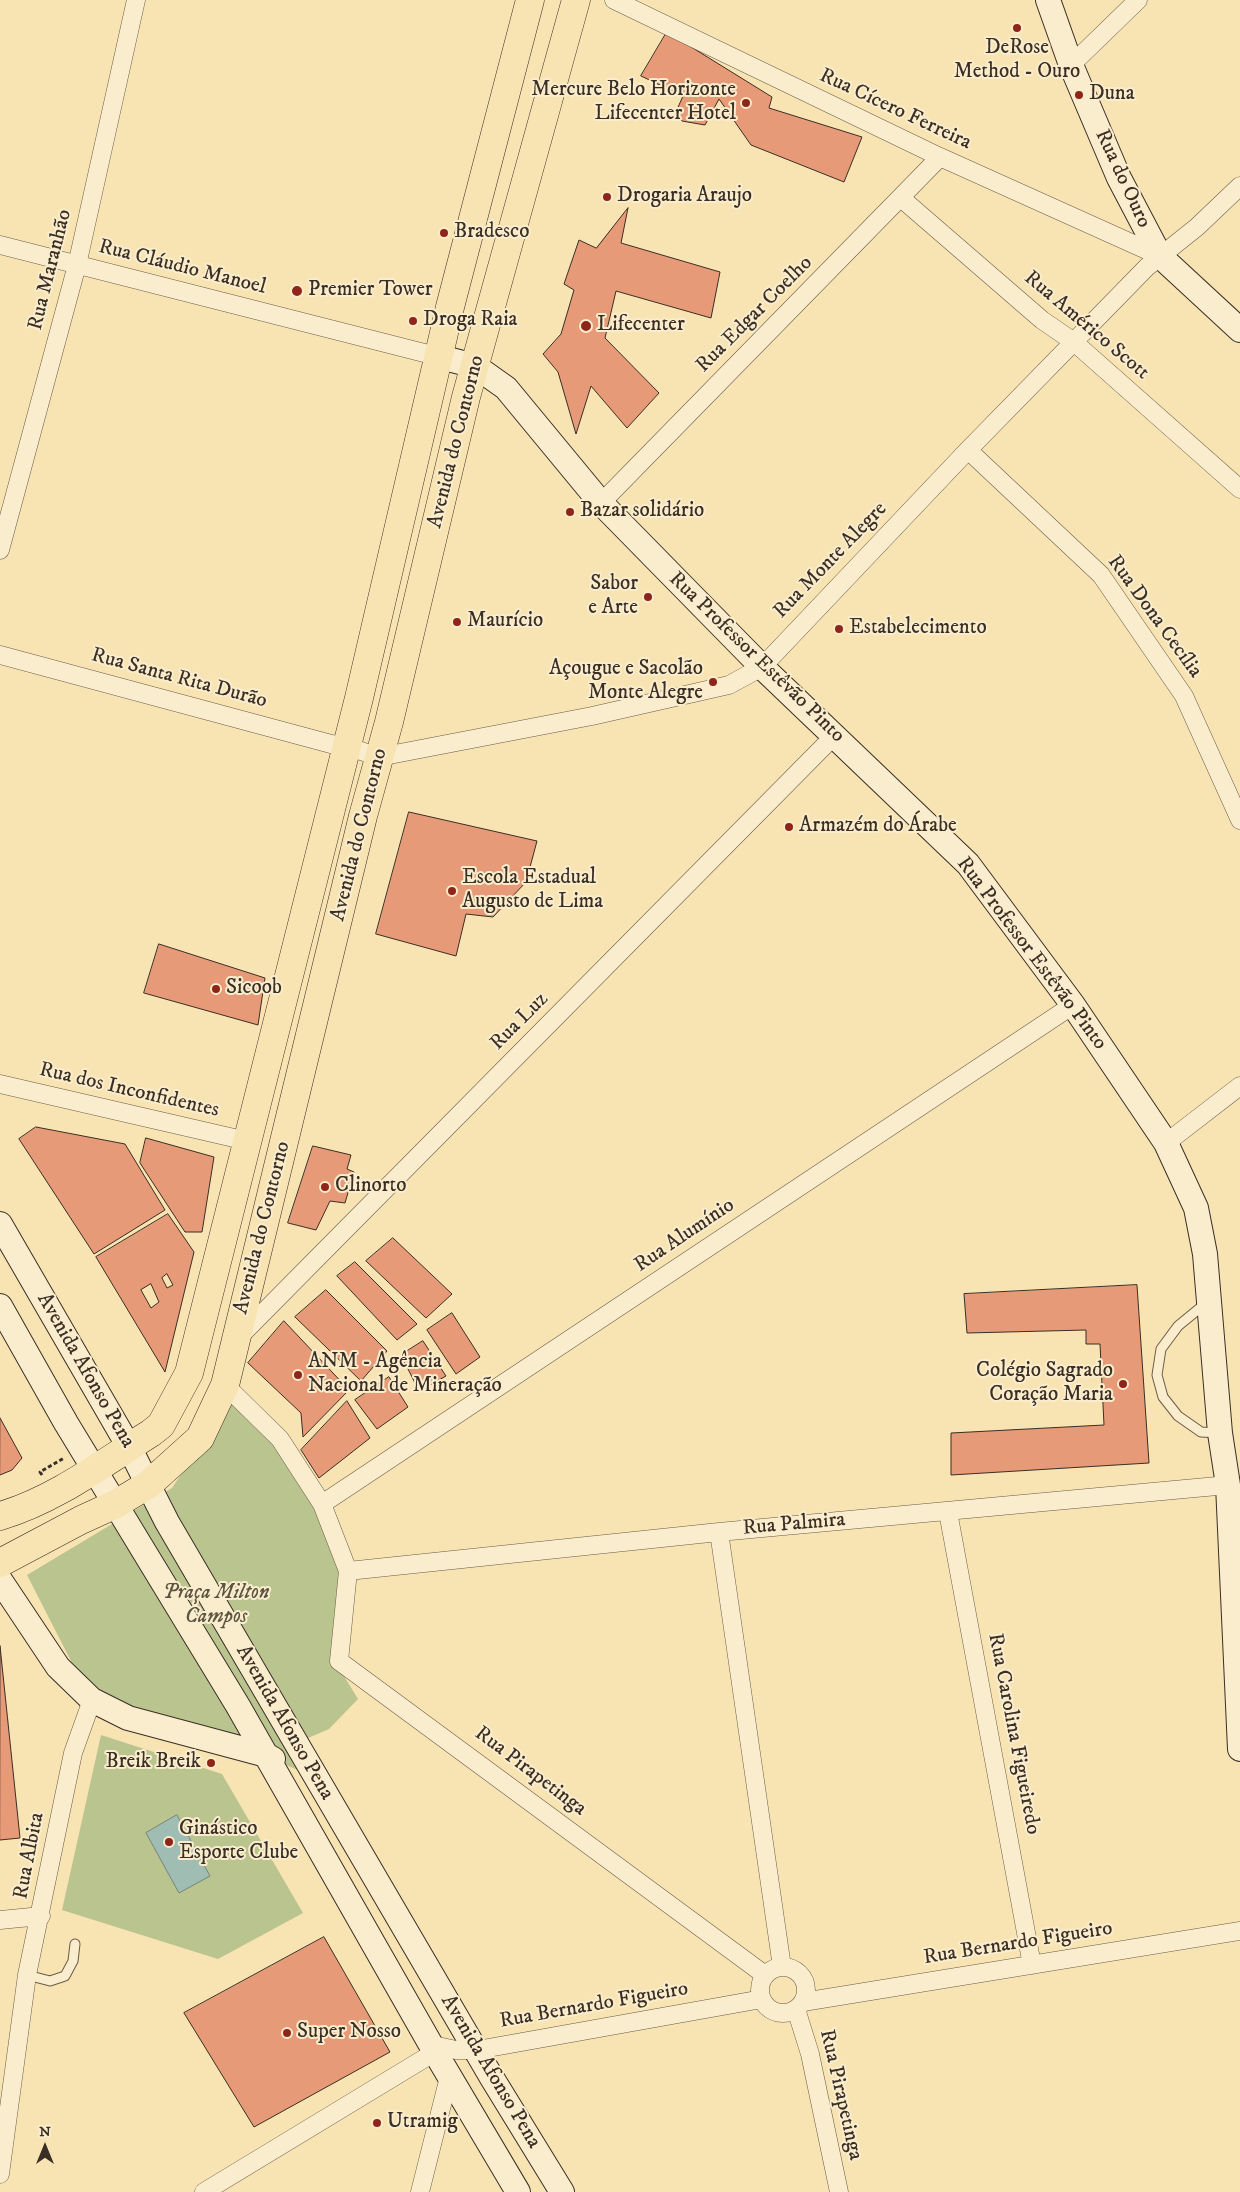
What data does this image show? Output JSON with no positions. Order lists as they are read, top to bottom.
{
  "streets": {
    "main road": [
      "Rua do Ouro",
      "Avenida do Contorno",
      "Rua Professor Estêvão Pinto",
      "Avenida Afonso Pena"
    ],
    "street": [
      "Rua Cícero Ferreira",
      "Rua Cláudio Manoel",
      "Rua Maranhão",
      "Rua Edgar Coelho",
      "Rua Américo Scott",
      "Rua Monte Alegre",
      "Rua Dona Cecília",
      "Rua Santa Rita Durão",
      "Rua Luz",
      "Rua dos Inconfidentes",
      "Rua Alumínio",
      "Rua Palmira",
      "Rua Carolina Figueiredo",
      "Rua Pirapetinga",
      "Rua Albita",
      "Rua Bernardo Figueiro"
    ]
  },
  "crossings": [
    ["Rua Cícero Ferreira", "Rua do Ouro"],
    ["Rua Cícero Ferreira", "Rua Edgar Coelho"],
    ["Rua Cícero Ferreira", "Rua Monte Alegre"],
    ["Rua do Ouro", "Rua Monte Alegre"],
    ["Rua Cláudio Manoel", "Rua Maranhão"],
    ["Rua Cláudio Manoel", "Avenida do Contorno"],
    ["Rua Cláudio Manoel", "Rua Professor Estêvão Pinto"],
    ["Rua Edgar Coelho", "Rua Américo Scott"],
    ["Rua Edgar Coelho", "Rua Professor Estêvão Pinto"],
    ["Rua Américo Scott", "Rua Monte Alegre"],
    ["Avenida do Contorno", "Rua Monte Alegre"],
    ["Avenida do Contorno", "Rua Professor Estêvão Pinto"],
    ["Avenida do Contorno", "Rua Santa Rita Durão"],
    ["Avenida do Contorno", "Rua Luz"],
    ["Avenida do Contorno", "Rua dos Inconfidentes"],
    ["Avenida do Contorno", "Avenida Afonso Pena"],
    ["Rua Monte Alegre", "Rua Dona Cecília"],
    ["Rua Monte Alegre", "Rua Professor Estêvão Pinto"],
    ["Rua Monte Alegre", "Rua Santa Rita Durão"],
    ["Rua Professor Estêvão Pinto", "Rua Luz"],
    ["Rua Professor Estêvão Pinto", "Rua Alumínio"],
    ["Rua Professor Estêvão Pinto", "Rua Palmira"],
    ["Avenida Afonso Pena", "Rua Bernardo Figueiro"],
    ["Rua Palmira", "Rua Carolina Figueiredo"],
    ["Rua Palmira", "Rua Pirapetinga"],
    ["Rua Carolina Figueiredo", "Rua Bernardo Figueiro"],
    ["Rua Pirapetinga", "Rua Bernardo Figueiro"]
  ],
  "parks": ["Praça Milton Campos"],
  "places": [
    "DeRose Method - Ouro",
    "Duna",
    "Mercure Belo Horizonte Lifecenter Hotel",
    "Drogaria Araujo",
    "Bradesco",
    "Premier Tower",
    "Droga Raia",
    "Lifecenter",
    "Bazar solidário",
    "Sabor e Arte",
    "Maurício",
    "Estabelecimento",
    "Açougue e Sacolão Monte Alegre",
    "Armazém do Árabe",
    "Escola Estadual Augusto de Lima",
    "Sicoob",
    "Clinorto",
    "ANM - Agência Nacional de Mineração",
    "Colégio Sagrado Coração Maria",
    "Breik Breik",
    "Ginástico Esporte Clube",
    "Super Nosso",
    "Utramig"
  ],
  "north": "top"
}
